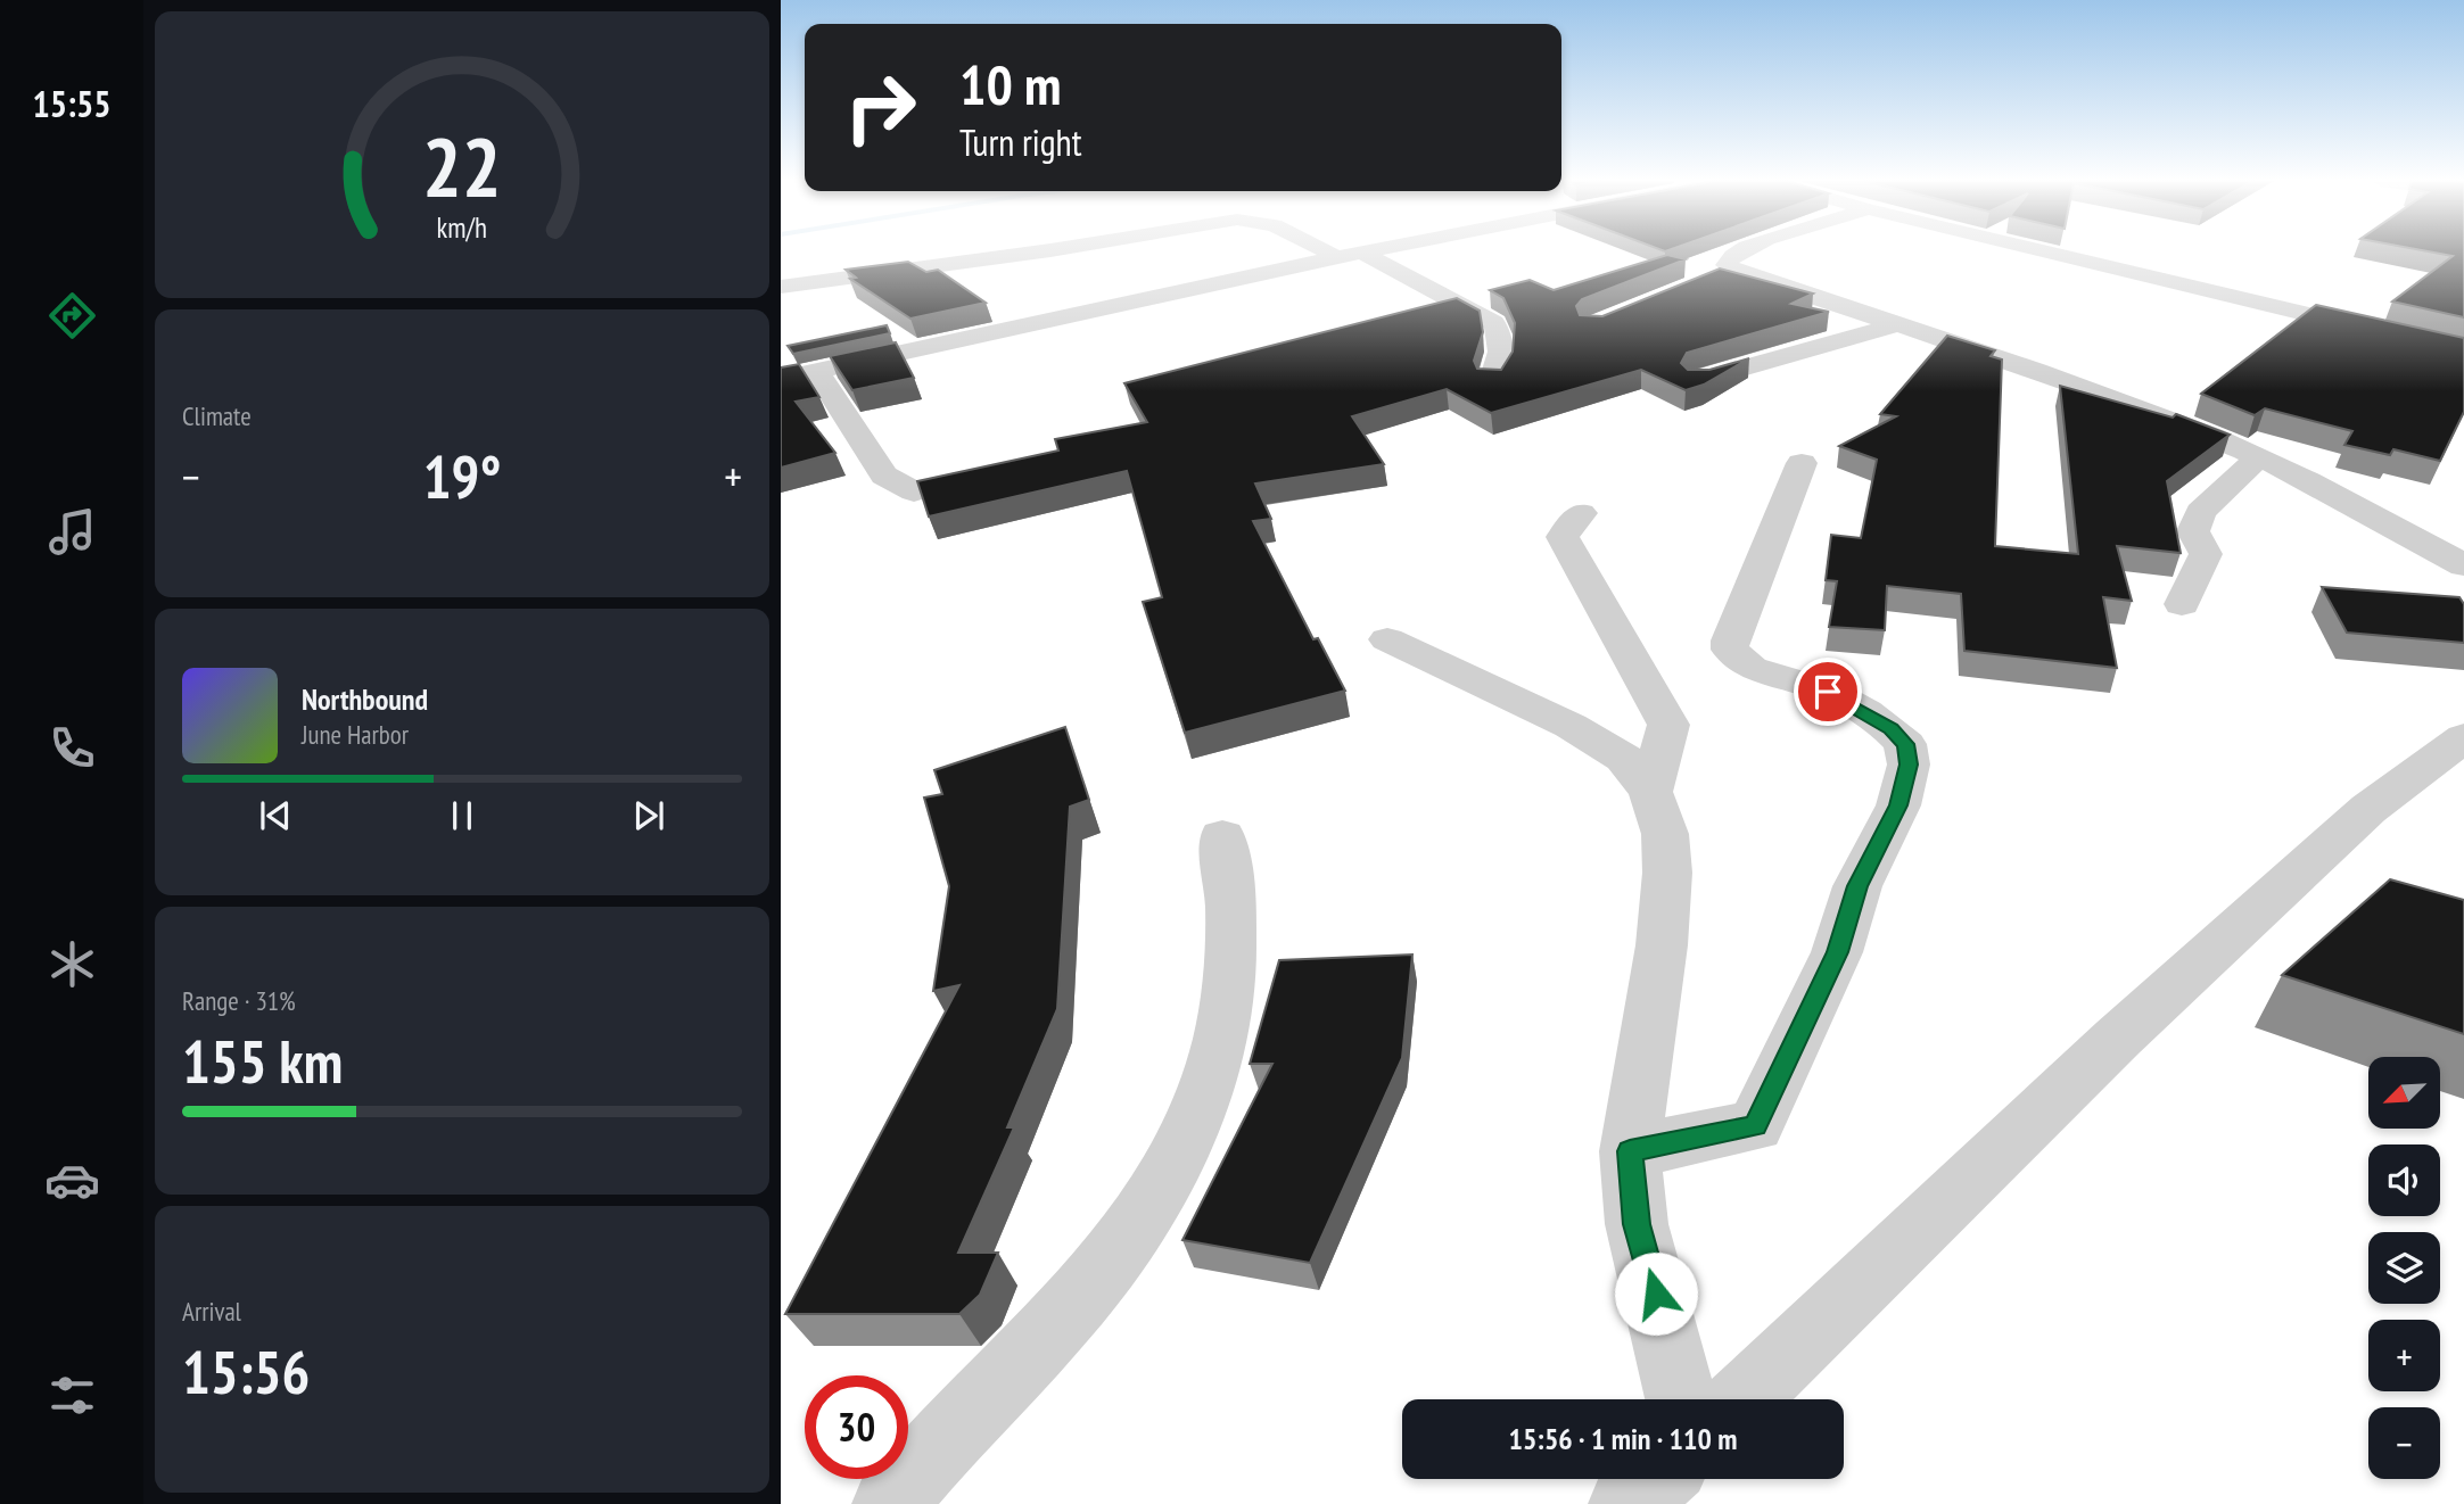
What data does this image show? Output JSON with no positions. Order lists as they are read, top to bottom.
{
  "north": "bottom left",
  "page": {
    "tabs": "15:55",
    "turn": ["10 m", "Turn right"],
    "tile": [
      "Climate",
      ["Range · 31%", "155 km"],
      ["Arrival", "15:56"]
    ],
    "heat": ["−", "19°", "+"],
    "song": ["Northbound", "June Harbor"],
    "map_buttons": ["+", "−"],
    "limit": "30",
    "trip": "15:56 · 1 min · 110 m",
    "gauge": ["22", "km/h"]
  }
}
